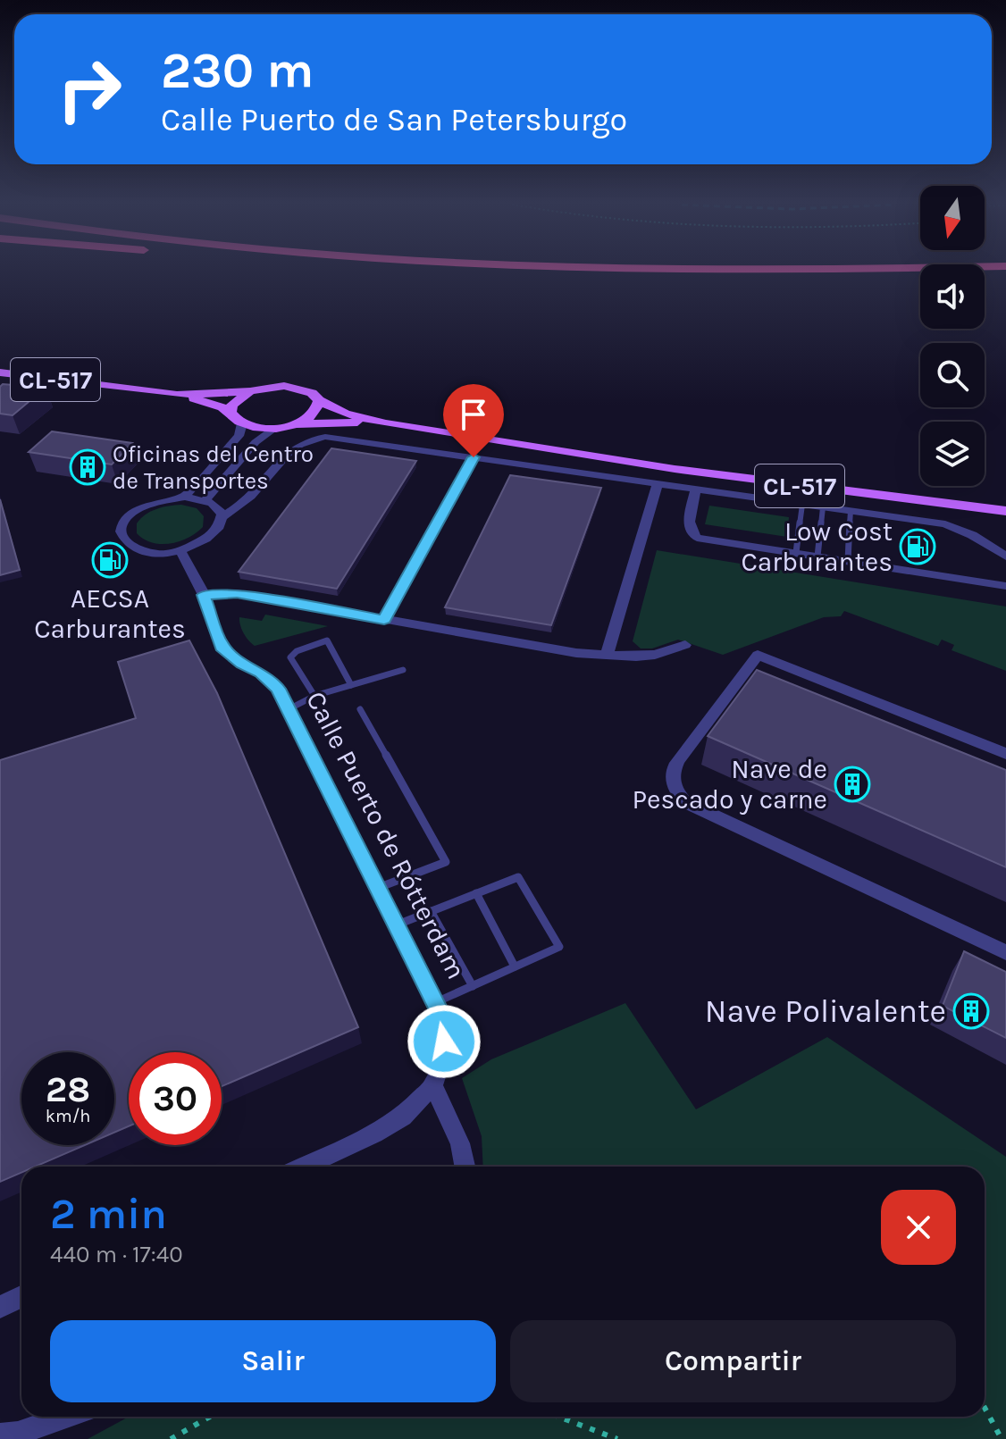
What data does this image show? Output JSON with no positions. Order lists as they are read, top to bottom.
{
  "streets": {
    "main road": ["CL-517"],
    "street": ["Calle Puerto de Rótterdam"]
  },
  "places": {
    "building": ["Oficinas del Centro de Transportes", "Nave de Pescado y carne", "Nave Polivalente"],
    "fuel station": ["Low Cost Carburantes", "AECSA Carburantes"]
  },
  "north": "bottom",
  "page": {
    "turn": ["230 m", "Calle Puerto de San Petersburgo"],
    "speed": "28 km/h",
    "limit": "30",
    "heading": ["2 min", "440 m · 17:40"],
    "buttons": ["Salir", "Compartir"]
  }
}
